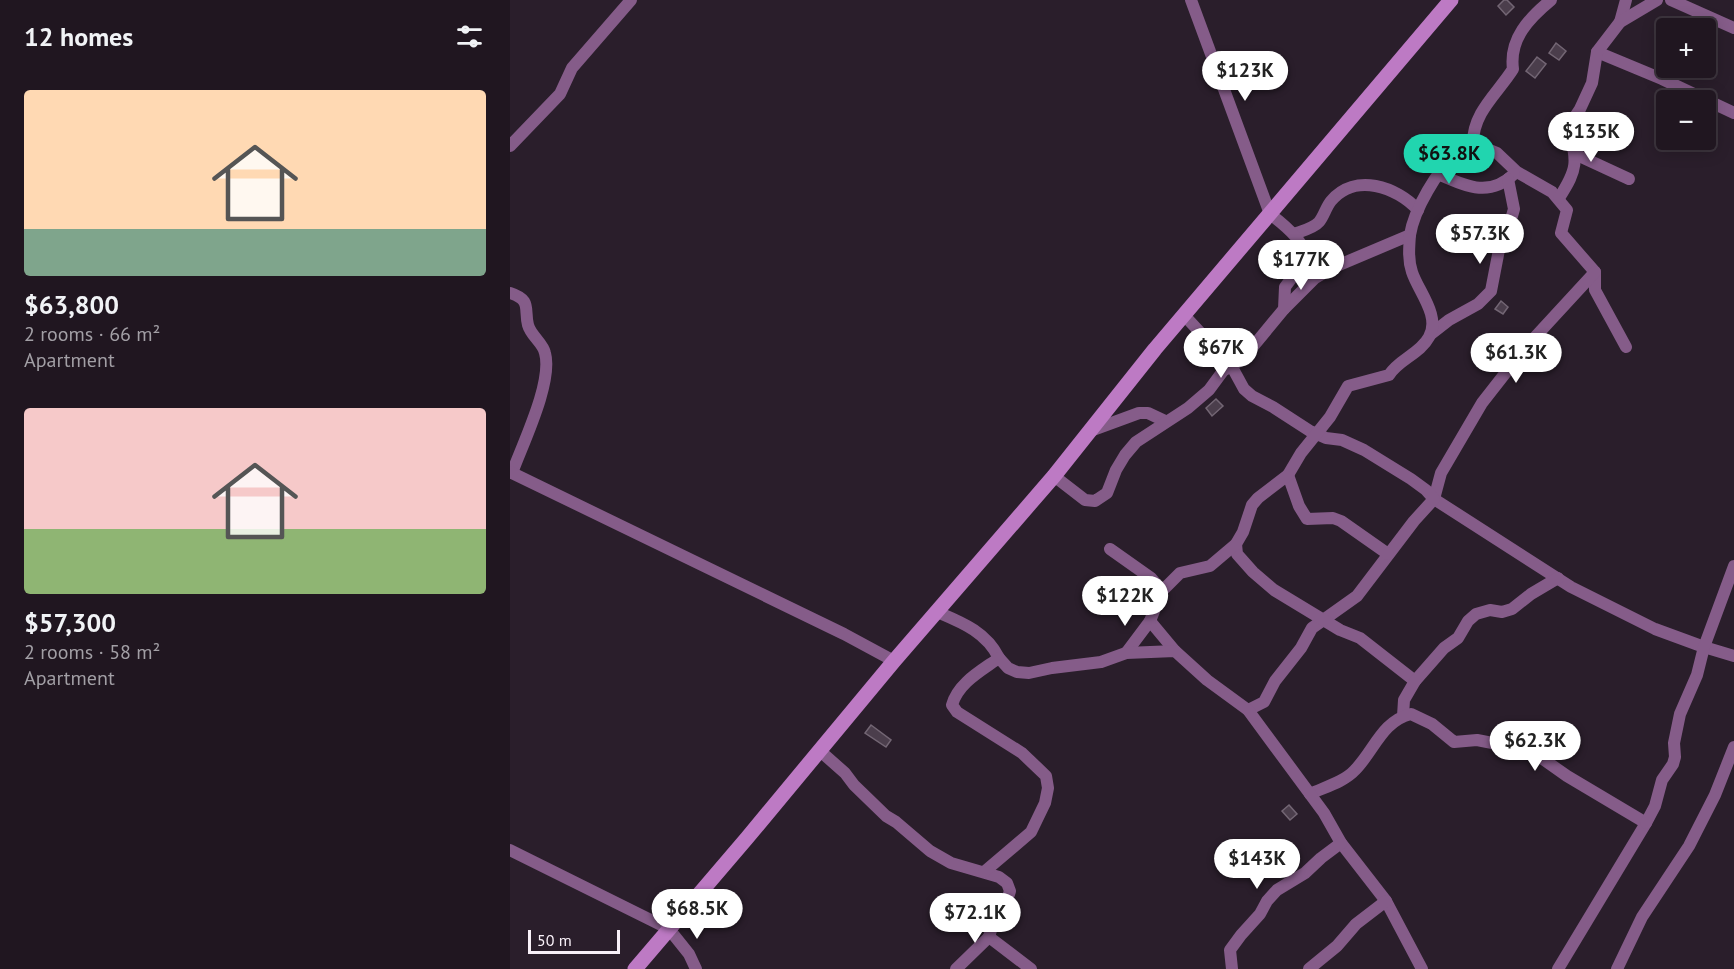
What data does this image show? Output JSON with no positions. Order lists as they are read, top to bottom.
{
  "scale_bar": "50 m",
  "page": {
    "heading": "12 homes",
    "map_buttons": ["+", "−"],
    "price": [
      "$123K",
      "$135K",
      "$63.8K",
      "$57.3K",
      "$177K",
      "$67K",
      "$61.3K",
      "$122K",
      "$62.3K",
      "$143K",
      "$68.5K",
      "$72.1K"
    ],
    "list": [
      {
        "name": "$63,800",
        "note": "2 rooms · 66 m² · Apartment"
      },
      {
        "name": "$57,300",
        "note": "2 rooms · 58 m² · Apartment"
      }
    ],
    "scale": "50 m"
  }
}
